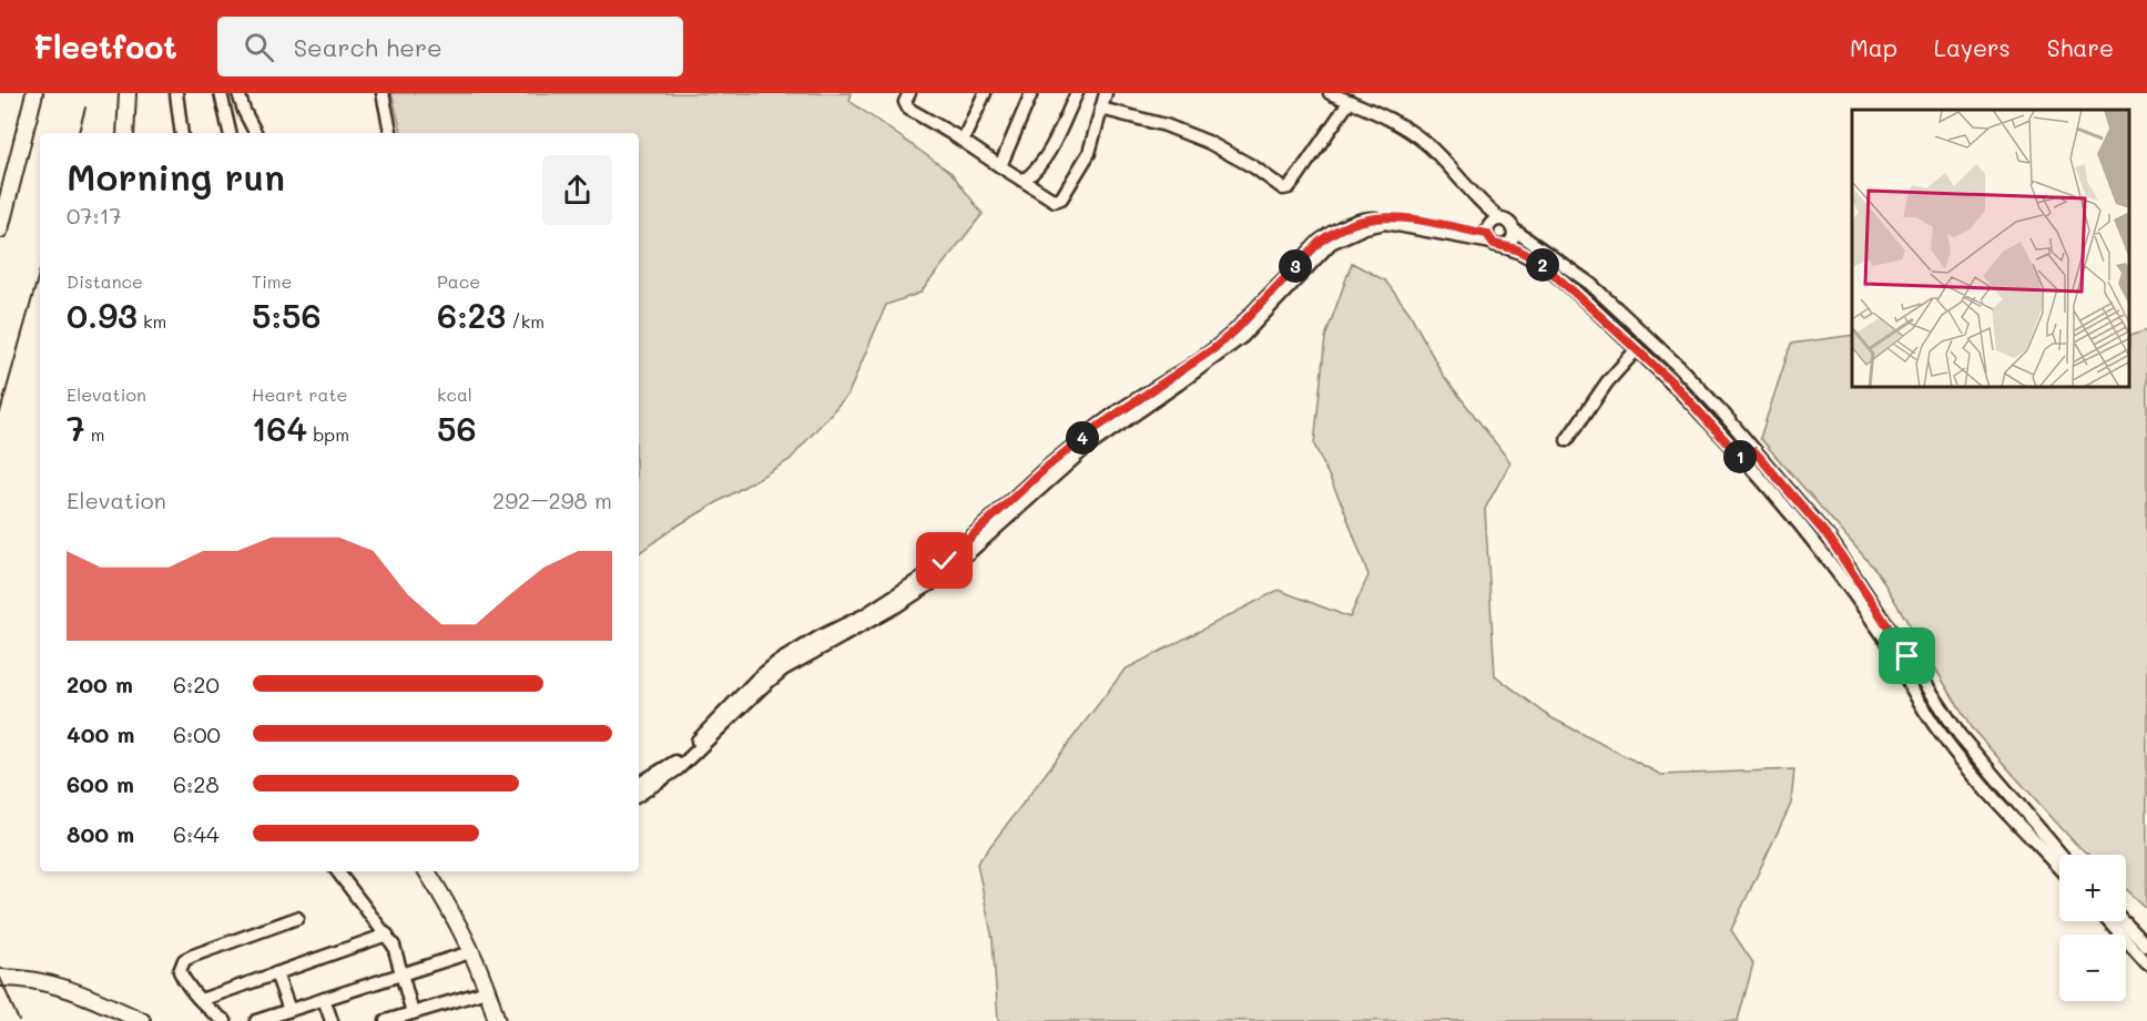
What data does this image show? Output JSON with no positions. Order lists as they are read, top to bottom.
{
  "page": {
    "header": "Fleetfoot",
    "search": "Search here",
    "nav": ["Map", "Layers", "Share"],
    "heading": ["Morning run", "07:17"],
    "stats": [
      ["Distance", "0.93 km"],
      ["Time", "5:56"],
      ["Pace", "6:23 /km"],
      ["Elevation", "7 m"],
      ["Heart rate", "164 bpm"],
      ["kcal", "56"]
    ],
    "pins": [
      "2",
      "3",
      "4",
      "1"
    ],
    "chart": ["Elevation", "292–298 m"],
    "list": [
      {
        "name": "200 m",
        "note": "6:20"
      },
      {
        "name": "400 m",
        "note": "6:00"
      },
      {
        "name": "600 m",
        "note": "6:28"
      },
      {
        "name": "800 m",
        "note": "6:44"
      }
    ],
    "map_buttons": ["+", "−"]
  }
}
